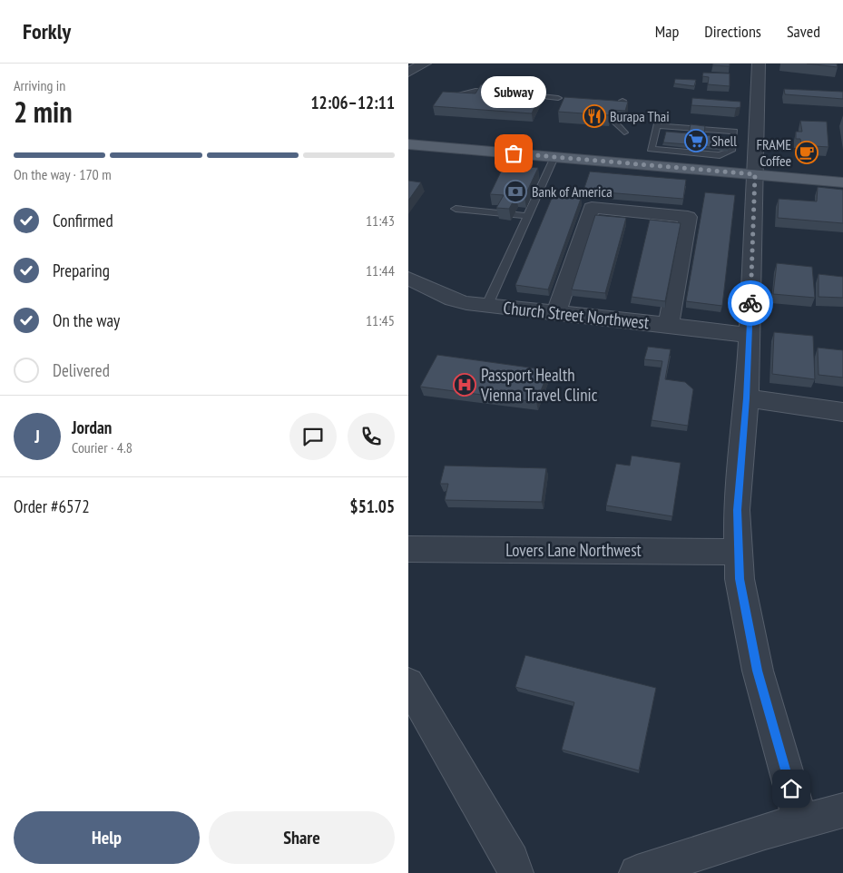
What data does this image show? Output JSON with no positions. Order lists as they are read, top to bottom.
{
  "streets": {
    "street": ["Church Street Northwest", "Lovers Lane Northwest"]
  },
  "places": {
    "restaurant": ["Burapa Thai"],
    "supermarket": ["Shell"],
    "cafe": ["FRAME Coffee"],
    "other": ["Subway"],
    "bank": ["Bank of America"],
    "hospital": ["Passport Health Vienna Travel Clinic"]
  },
  "page": {
    "header": "Forkly",
    "nav": ["Map", "Directions", "Saved"],
    "heading": ["2 min", "Arriving in", "12:06–12:11"],
    "panel": [
      "Jordan",
      "Courier · 4.8",
      "Order #6572",
      "$51.05"
    ],
    "bubble": "Subway",
    "bar": "On the way · 170 m",
    "list": [
      ["Confirmed", "11:43"],
      ["Preparing", "11:44"],
      ["On the way", "11:45"],
      "Delivered"
    ],
    "round": "J",
    "buttons": ["Help", "Share"]
  }
}
